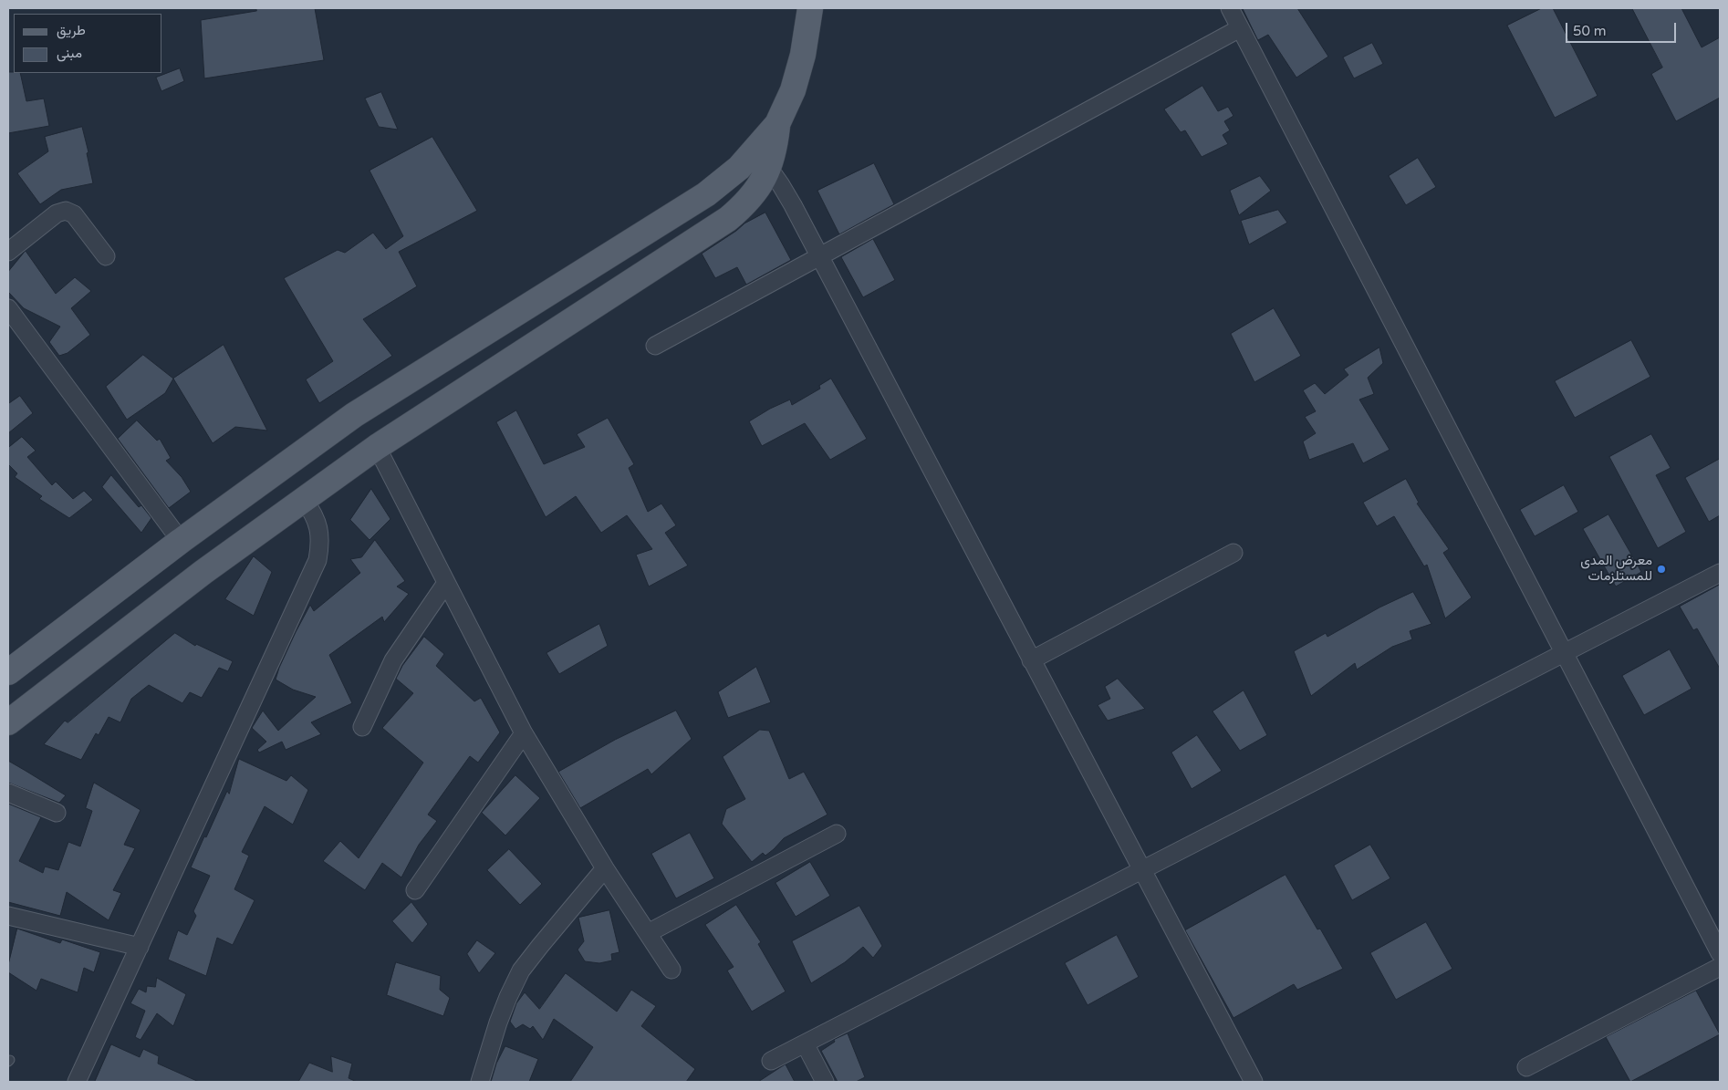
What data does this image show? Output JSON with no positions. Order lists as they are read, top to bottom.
{
  "places": ["معرض المدى للمستلزمات"],
  "legend": ["طريق", "مبنى"],
  "scale_bar": "50 m"
}
